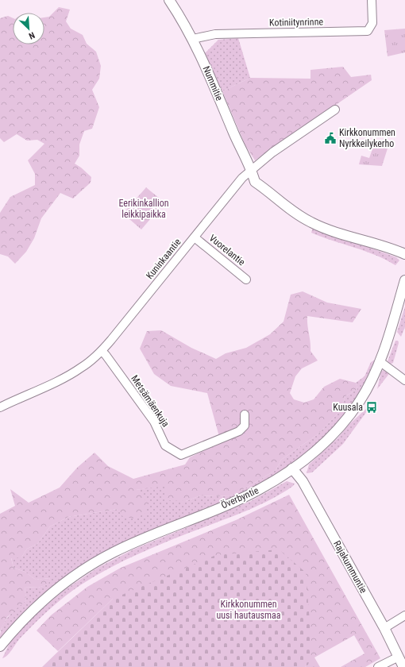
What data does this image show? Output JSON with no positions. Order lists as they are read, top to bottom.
{
  "streets": {
    "street": [
      "Kotiniitynrinne",
      "Nummitie",
      "Vuorelantie",
      "Kuninkaantie",
      "Metsämäenkuja",
      "Överbyntie",
      "Rajakummuntie"
    ]
  },
  "crossings": [
    ["Kotiniitynrinne", "Nummitie"],
    ["Nummitie", "Kuninkaantie"],
    ["Vuorelantie", "Kuninkaantie"],
    ["Kuninkaantie", "Metsämäenkuja"],
    ["Överbyntie", "Rajakummuntie"]
  ],
  "parks": ["Eerikinkallion leikkipaikka", "Kirkkonummen uusi hautausmaa"],
  "places": {
    "public building": ["Kirkkonummen Nyrkkeilykerho"],
    "bus stop": ["Kuusala"]
  },
  "north": "bottom right"
}
